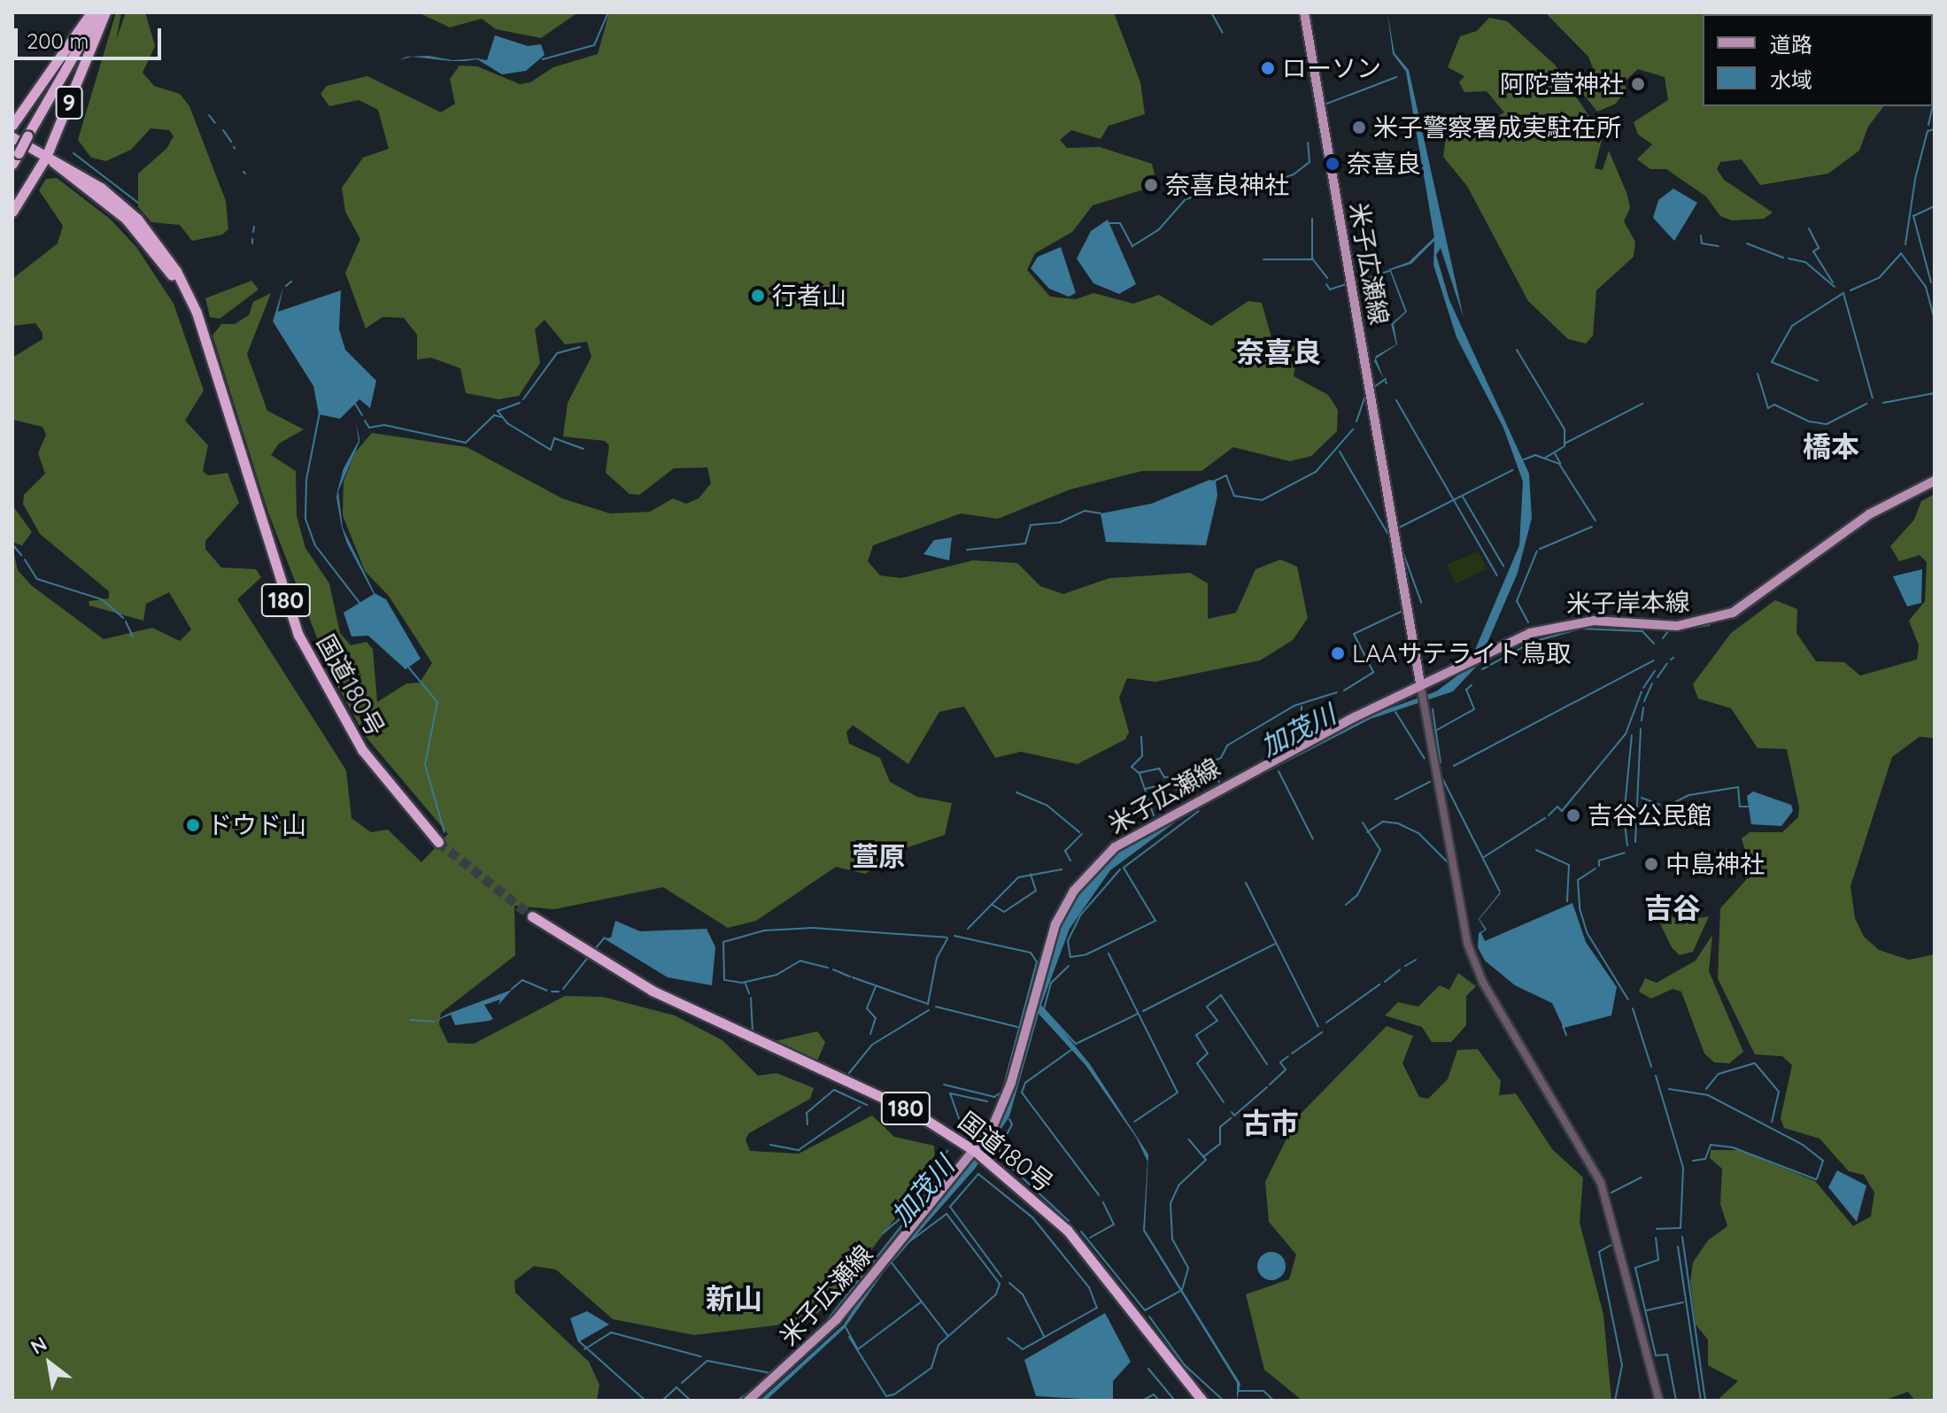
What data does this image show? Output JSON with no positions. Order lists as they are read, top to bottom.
{
  "streets": {
    "highway": ["9", "180", "国道180号"],
    "main road": ["米子広瀬線", "米子岸本線"]
  },
  "crossings": [
    ["9", "国道180号"],
    ["米子広瀬線", "米子岸本線"],
    ["米子広瀬線", "国道180号"]
  ],
  "districts": [
    "奈喜良",
    "橋本",
    "萱原",
    "吉谷",
    "古市",
    "新山"
  ],
  "water": ["加茂川"],
  "places": [
    "ローソン",
    "阿陀萱神社",
    "米子警察署成実駐在所",
    "奈喜良",
    "奈喜良神社",
    "行者山",
    "LAAサテライト鳥取",
    "吉谷公民館",
    "ドウド山",
    "中島神社"
  ],
  "legend": ["道路", "水域"],
  "scale_bar": "200 m",
  "north": "top left"
}
